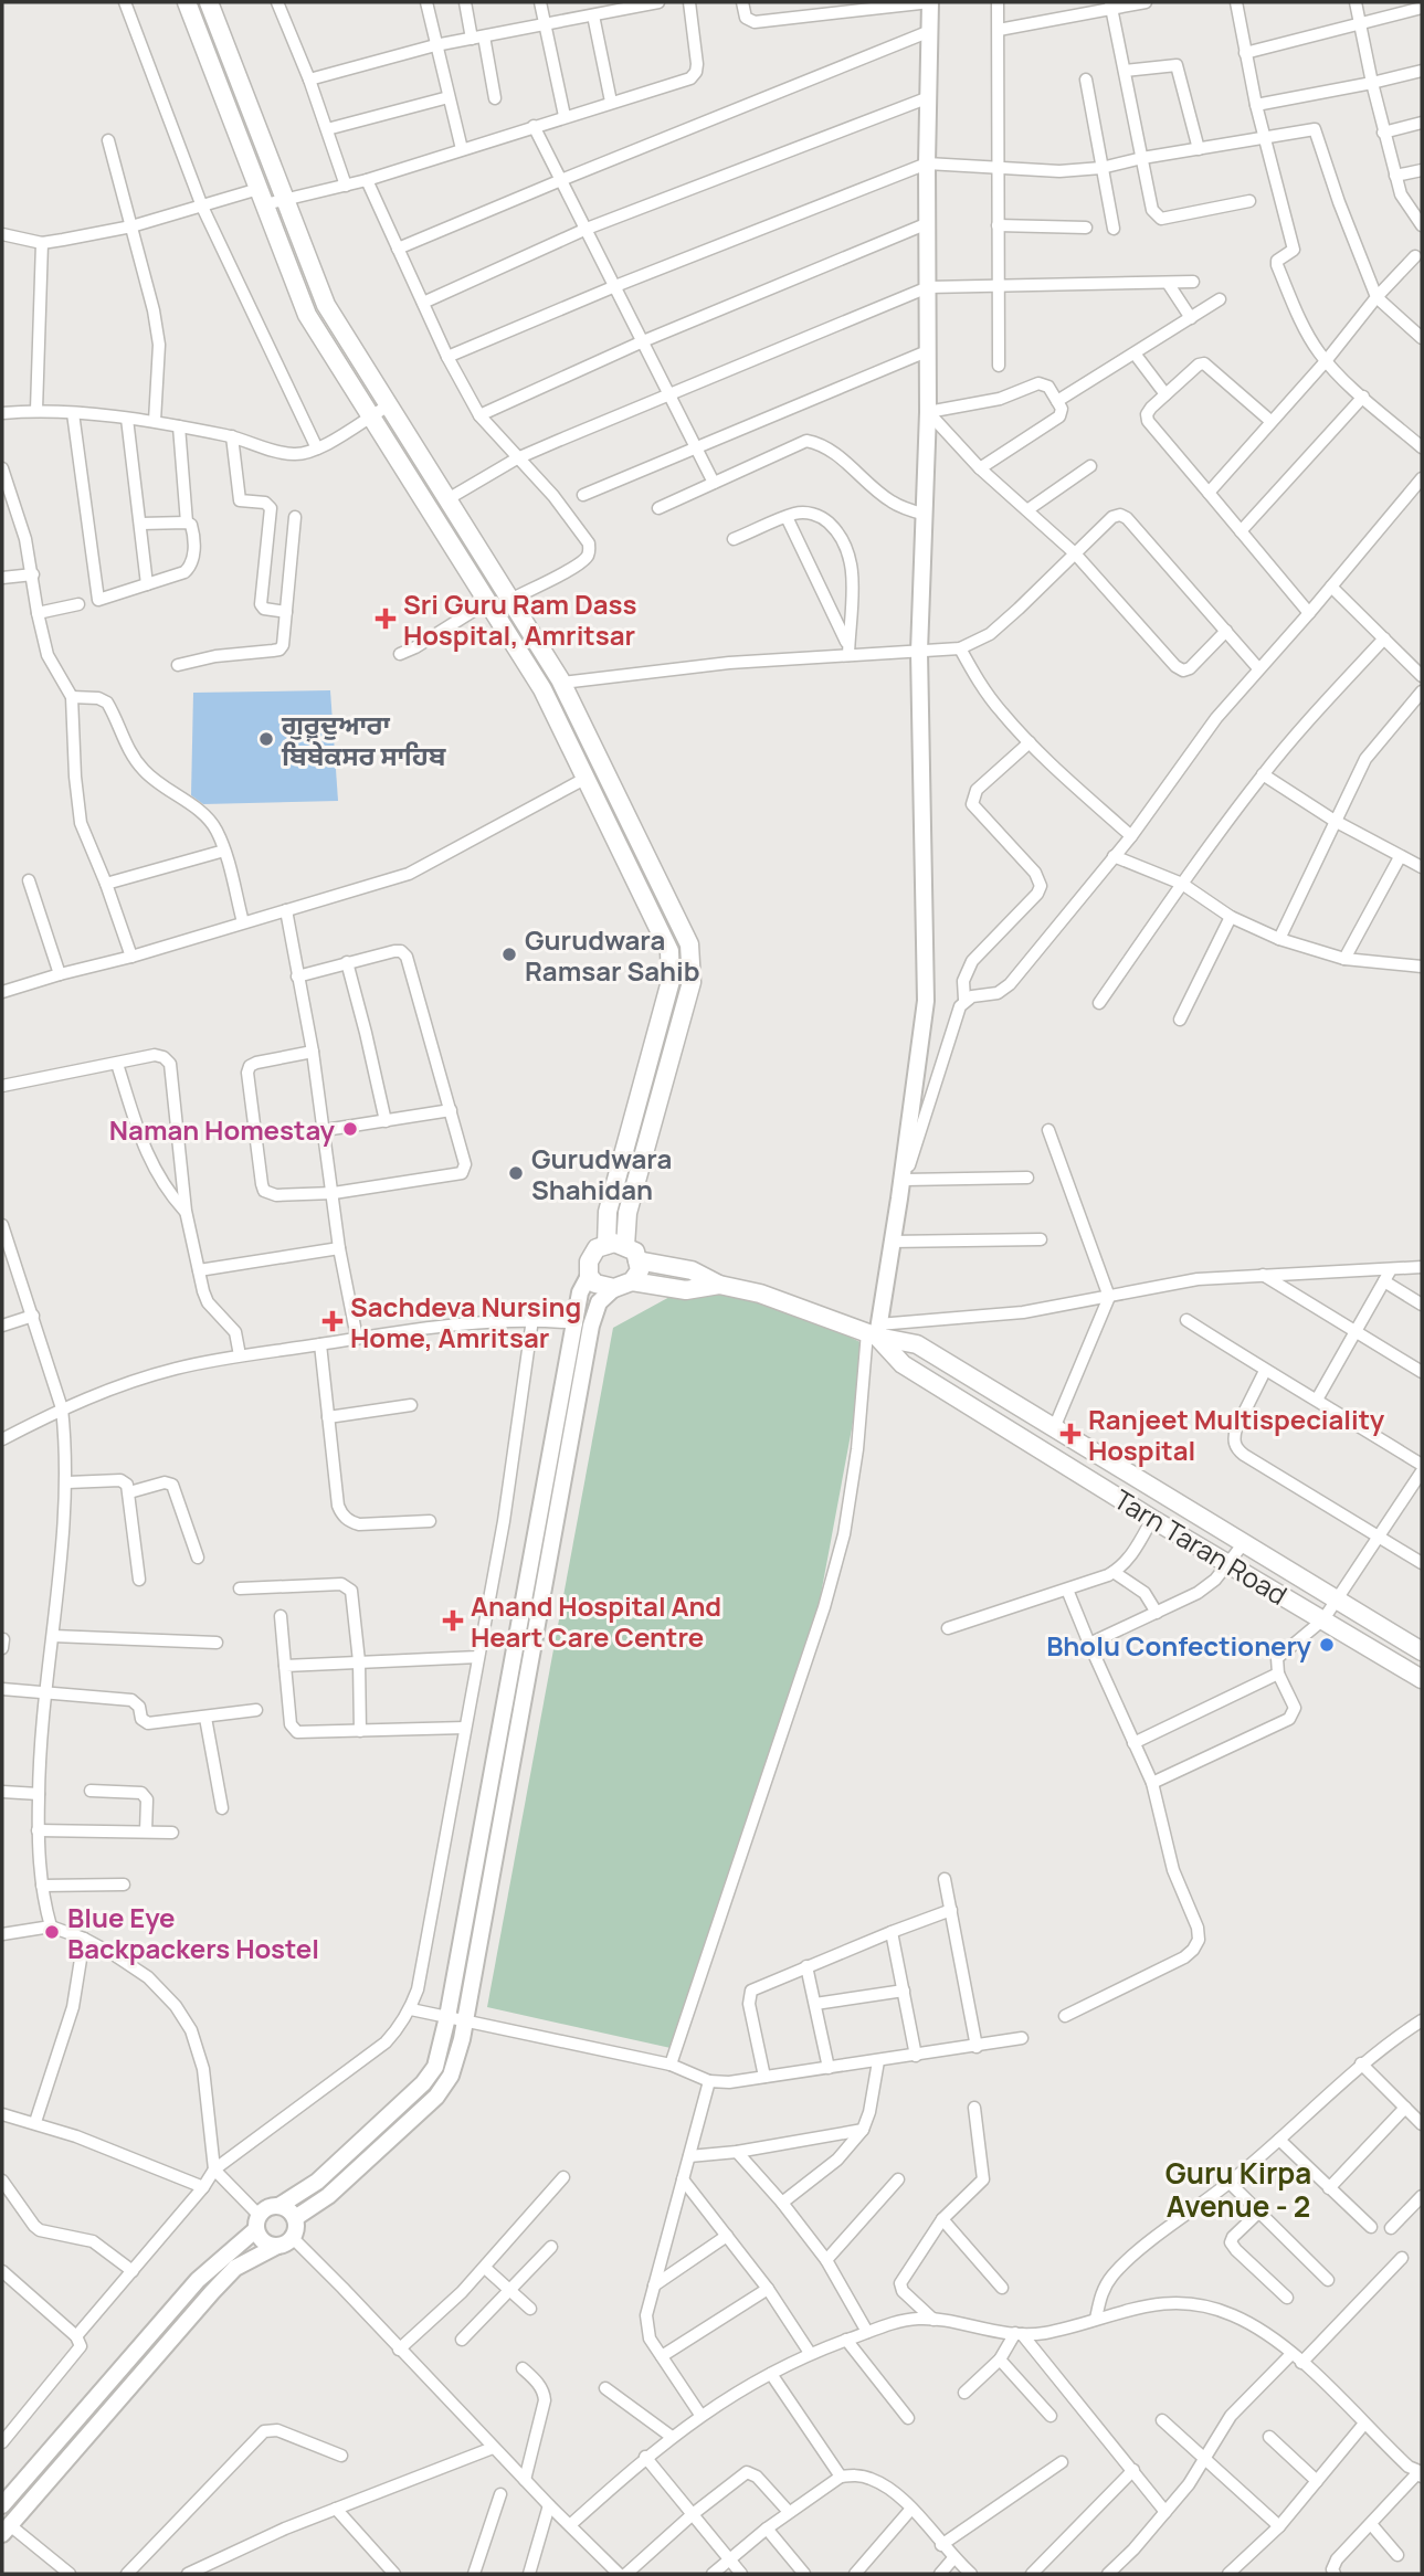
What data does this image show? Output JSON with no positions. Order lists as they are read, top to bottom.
{
  "streets": {
    "main road": ["Tarn Taran Road"]
  },
  "districts": ["Guru Kirpa Avenue - 2"],
  "places": {
    "health": [
      "Sri Guru Ram Dass Hospital, Amritsar",
      "Sachdeva Nursing Home, Amritsar",
      "Ranjeet Multispeciality Hospital",
      "Anand Hospital And Heart Care Centre"
    ],
    "other": [
      "ਗੁਰੂਦੁਆਰਾ ਬਿਬੇਕਸਰ ਸਾਹਿਬ",
      "Gurudwara Ramsar Sahib",
      "Naman Homestay",
      "Gurudwara Shahidan",
      "Bholu Confectionery",
      "Blue Eye Backpackers Hostel"
    ]
  }
}
